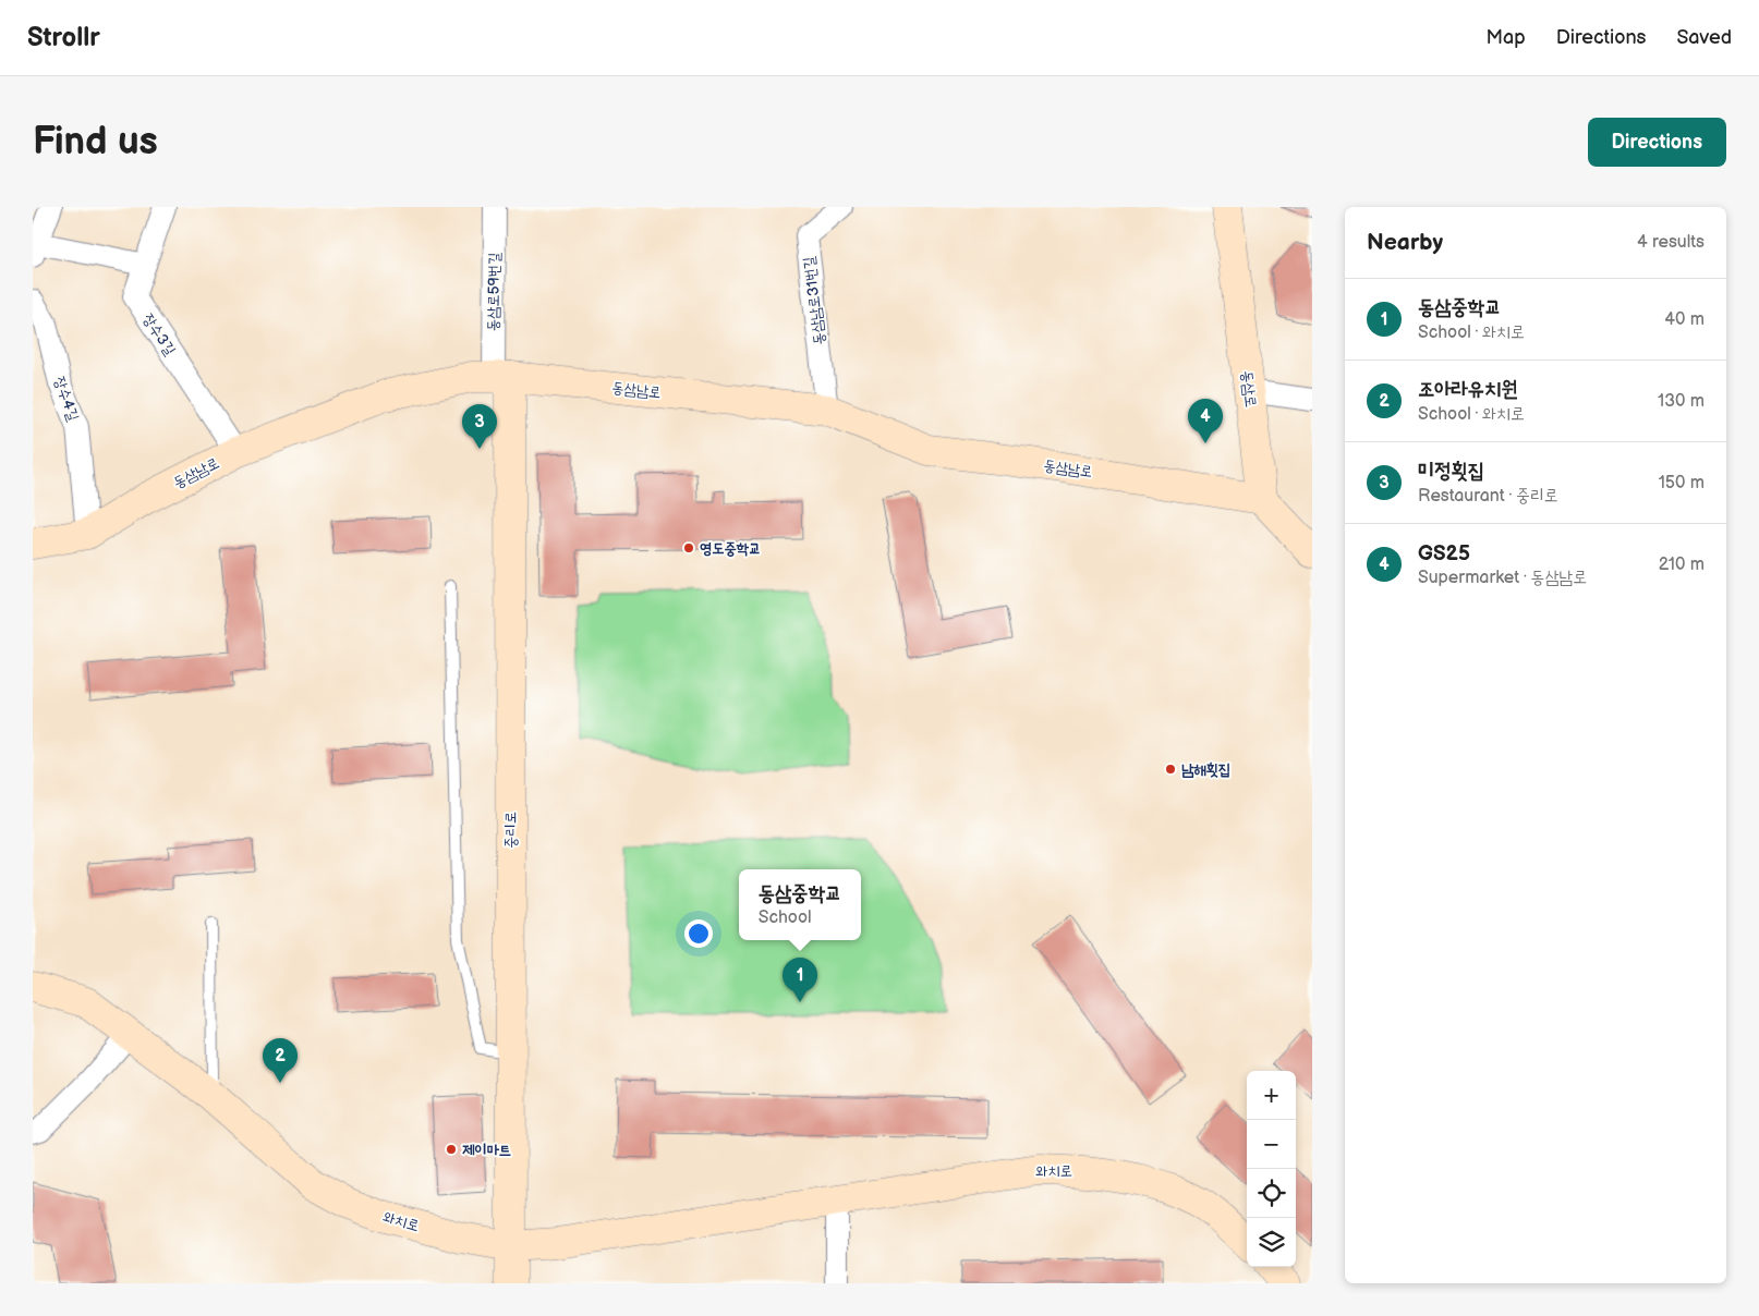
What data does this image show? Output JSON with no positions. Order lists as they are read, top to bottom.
{
  "streets": {
    "street": [
      "동삼로59번길",
      "동삼남로31번길",
      "장수3길",
      "동삼로",
      "동삼남로",
      "장수4길",
      "중리로",
      "와치로"
    ]
  },
  "crossings": [
    ["동삼로59번길", "동삼남로"],
    ["동삼로59번길", "중리로"],
    ["동삼남로31번길", "동삼남로"],
    ["장수3길", "동삼남로"],
    ["동삼로", "동삼남로"],
    ["동삼남로", "장수4길"],
    ["동삼남로", "중리로"],
    ["중리로", "와치로"]
  ],
  "places": ["영도중학교", "남해횟집", "제이마트"],
  "page": {
    "header": "Strollr",
    "nav": ["Map", "Directions", "Saved"],
    "buttons": "Directions",
    "title": "Find us",
    "heading": ["Nearby", "4 results"],
    "list": [
      {
        "mark": "1",
        "name": "동삼중학교",
        "note": "School · 와치로",
        "value": "40 m"
      },
      {
        "mark": "2",
        "name": "조아라유치원",
        "note": "School · 와치로",
        "value": "130 m"
      },
      {
        "mark": "3",
        "name": "미정횟집",
        "note": "Restaurant · 중리로",
        "value": "150 m"
      },
      {
        "mark": "4",
        "name": "GS25",
        "note": "Supermarket · 동삼남로",
        "value": "210 m"
      }
    ],
    "pins": [
      "4",
      "3",
      "1",
      "2"
    ],
    "popup": ["동삼중학교", "School"],
    "map_buttons": ["+", "−"]
  }
}
